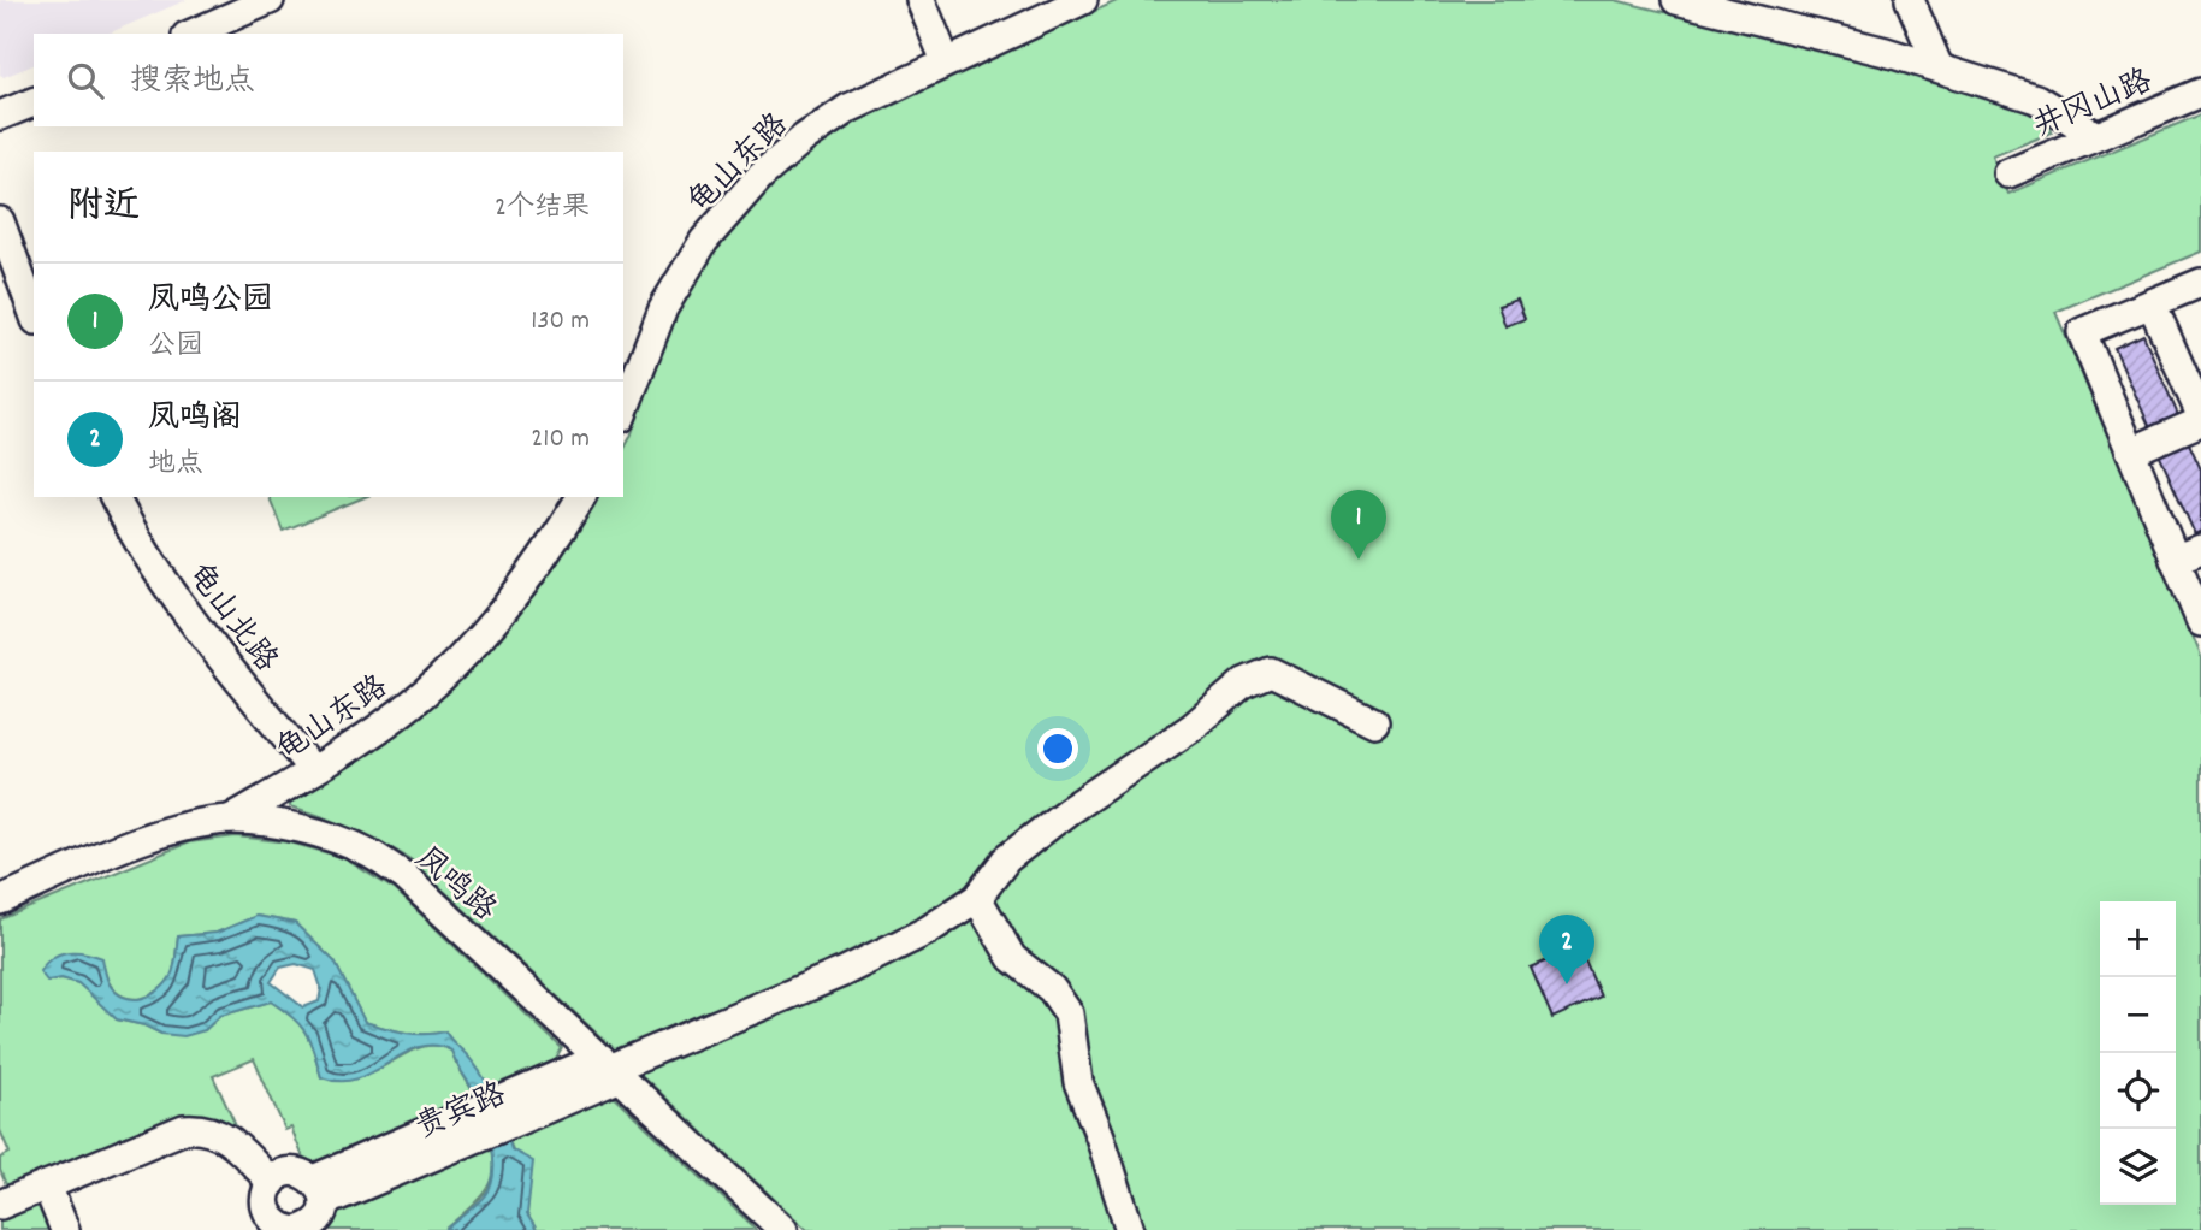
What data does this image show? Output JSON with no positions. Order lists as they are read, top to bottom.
{
  "streets": {
    "street": [
      "井冈山路",
      "龟山东路",
      "龟山北路",
      "凤鸣路",
      "贵宾路"
    ]
  },
  "crossings": [
    ["龟山东路", "龟山北路"],
    ["龟山东路", "凤鸣路"],
    ["凤鸣路", "贵宾路"]
  ],
  "page": {
    "search": "搜索地点",
    "heading": ["附近", "2个结果"],
    "list": [
      {
        "mark": "1",
        "name": "凤鸣公园",
        "note": "公园",
        "value": "130 m"
      },
      {
        "mark": "2",
        "name": "凤鸣阁",
        "note": "地点",
        "value": "210 m"
      }
    ],
    "pins": ["1", "2"],
    "map_buttons": ["+", "−"]
  }
}
